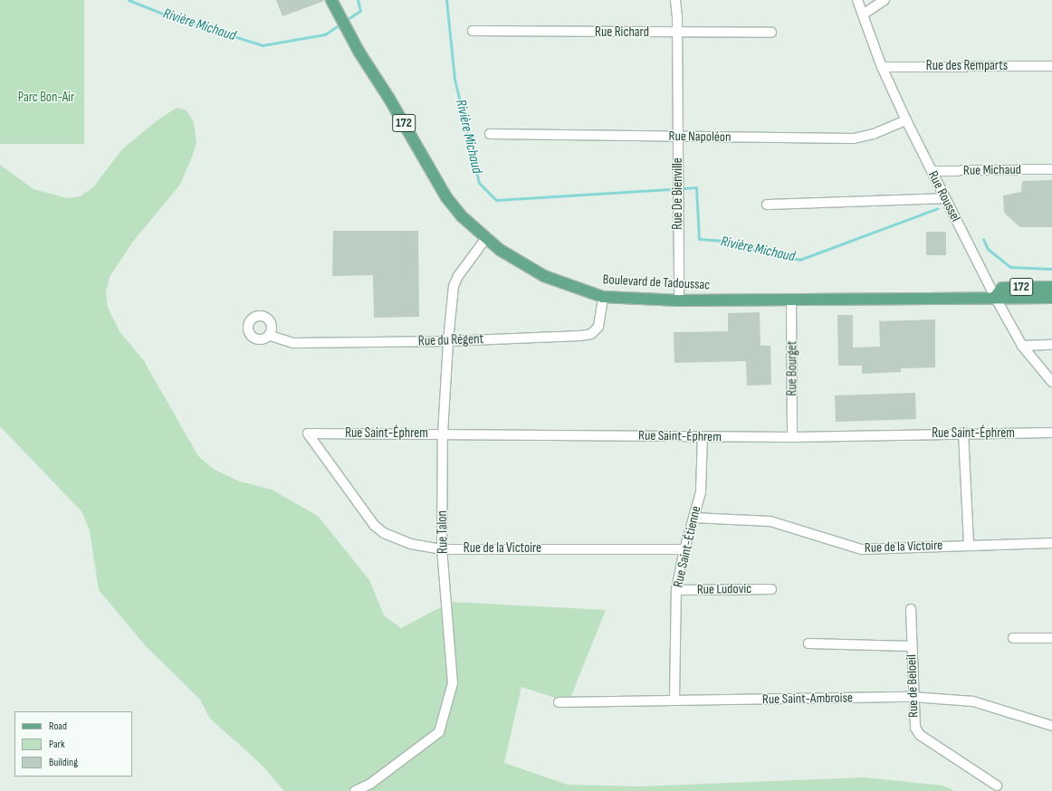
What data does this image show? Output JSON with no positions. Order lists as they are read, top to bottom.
{
  "streets": {
    "main road": ["172", "Boulevard de Tadoussac"],
    "street": [
      "Rue Richard",
      "Rue des Remparts",
      "Rue Napoléon",
      "Rue Michaud",
      "Rue De Bienville",
      "Rue Roussel",
      "Rue du Régent",
      "Rue Bourget",
      "Rue Saint-Éphrem",
      "Rue Talon",
      "Rue Saint-Étienne",
      "Rue de la Victoire",
      "Rue Ludovic",
      "Rue de Beloeil",
      "Rue Saint-Ambroise"
    ]
  },
  "crossings": [
    ["Rue Richard", "Rue De Bienville"],
    ["Rue des Remparts", "Rue Roussel"],
    ["172", "Rue Roussel"],
    ["172", "Boulevard de Tadoussac"],
    ["Rue Napoléon", "Rue De Bienville"],
    ["Rue Napoléon", "Rue Roussel"],
    ["Rue Michaud", "Rue Roussel"],
    ["Rue De Bienville", "Boulevard de Tadoussac"],
    ["Rue Roussel", "Boulevard de Tadoussac"],
    ["Boulevard de Tadoussac", "Rue du Régent"],
    ["Boulevard de Tadoussac", "Rue Bourget"],
    ["Boulevard de Tadoussac", "Rue Talon"],
    ["Rue du Régent", "Rue Talon"],
    ["Rue Bourget", "Rue Saint-Éphrem"],
    ["Rue Saint-Éphrem", "Rue Talon"],
    ["Rue Saint-Éphrem", "Rue Saint-Étienne"],
    ["Rue Saint-Éphrem", "Rue de la Victoire"],
    ["Rue Talon", "Rue de la Victoire"],
    ["Rue Saint-Étienne", "Rue de la Victoire"],
    ["Rue Saint-Étienne", "Rue Ludovic"],
    ["Rue Saint-Étienne", "Rue Saint-Ambroise"],
    ["Rue de Beloeil", "Rue Saint-Ambroise"]
  ],
  "water": ["Rivière Michaud"],
  "parks": ["Parc Bon-Air"],
  "legend": ["Road", "Park", "Building"]
}
